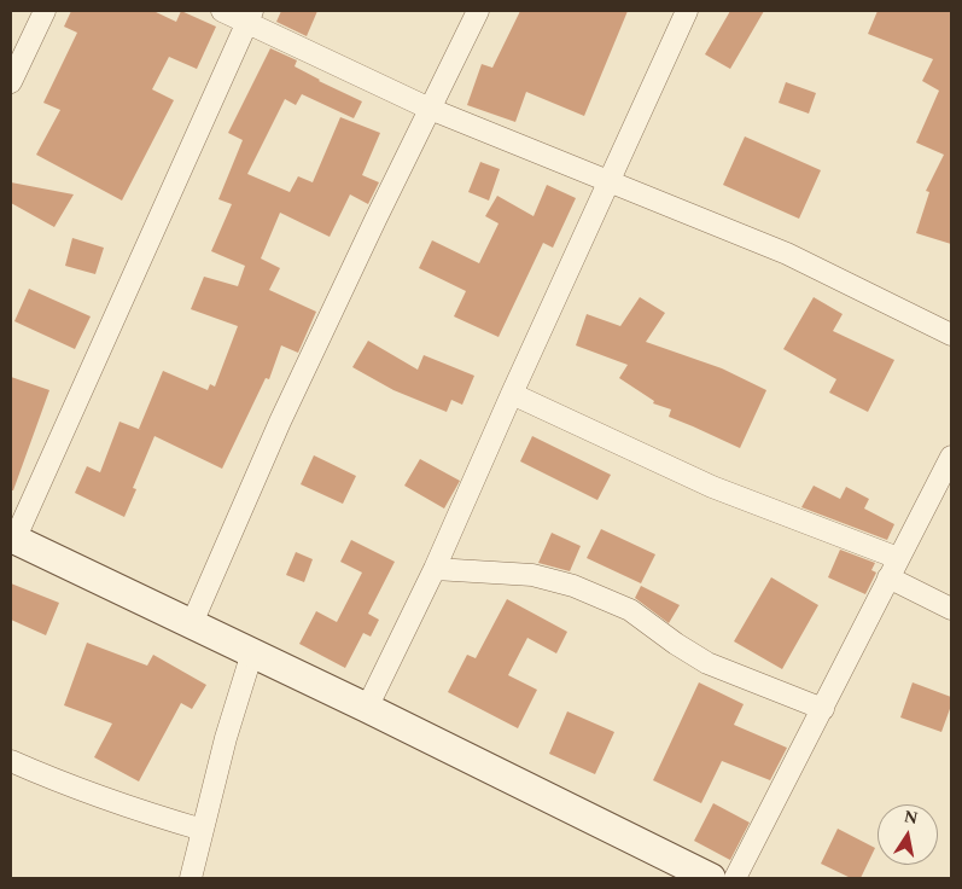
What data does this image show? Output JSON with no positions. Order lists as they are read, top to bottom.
{
  "north": "top"
}
